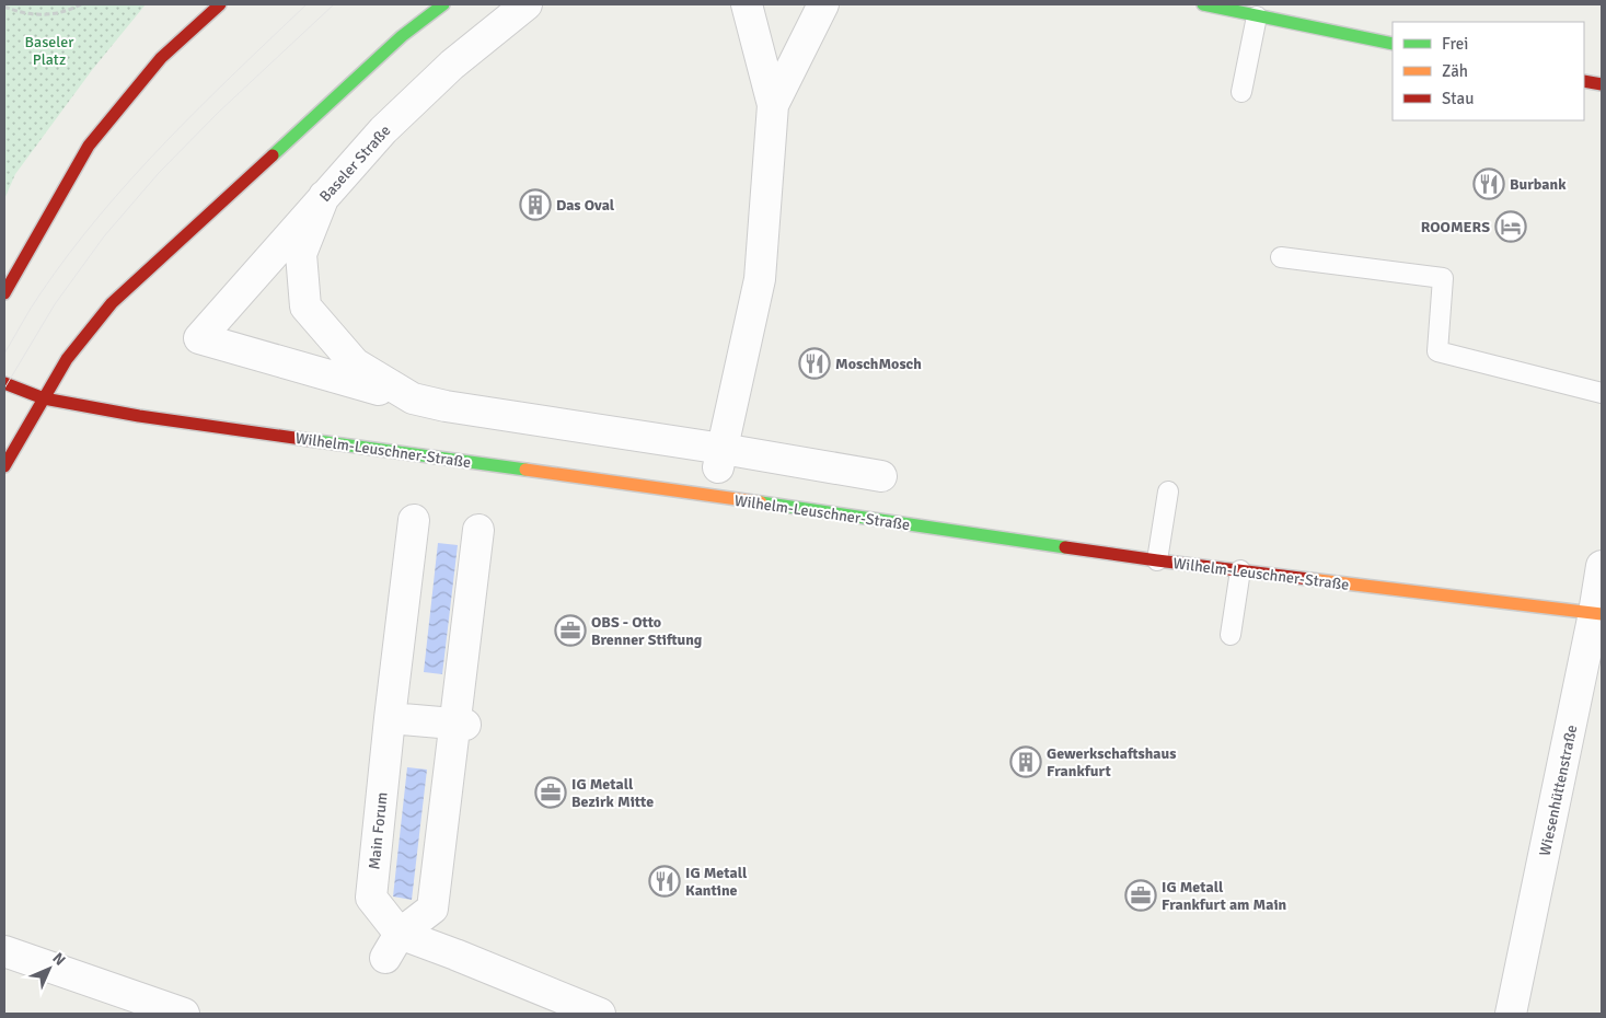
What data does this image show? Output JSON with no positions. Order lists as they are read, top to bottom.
{
  "streets": {
    "main road": ["Wilhelm-Leuschner-Straße"],
    "street": ["Baseler Straße", "Wiesenhüttenstraße", "Main Forum"]
  },
  "crossings": [
    ["Wilhelm-Leuschner-Straße", "Wiesenhüttenstraße"]
  ],
  "parks": ["Baseler Platz"],
  "places": {
    "restaurant": ["Burbank", "MoschMosch", "IG Metall Kantine"],
    "building": ["Das Oval", "Gewerkschaftshaus Frankfurt"],
    "hotel": ["ROOMERS"],
    "office": ["OBS - Otto Brenner Stiftung", "IG Metall Bezirk Mitte", "IG Metall Frankfurt am Main"]
  },
  "legend": ["Frei", "Zäh", "Stau"],
  "north": "top right"
}
